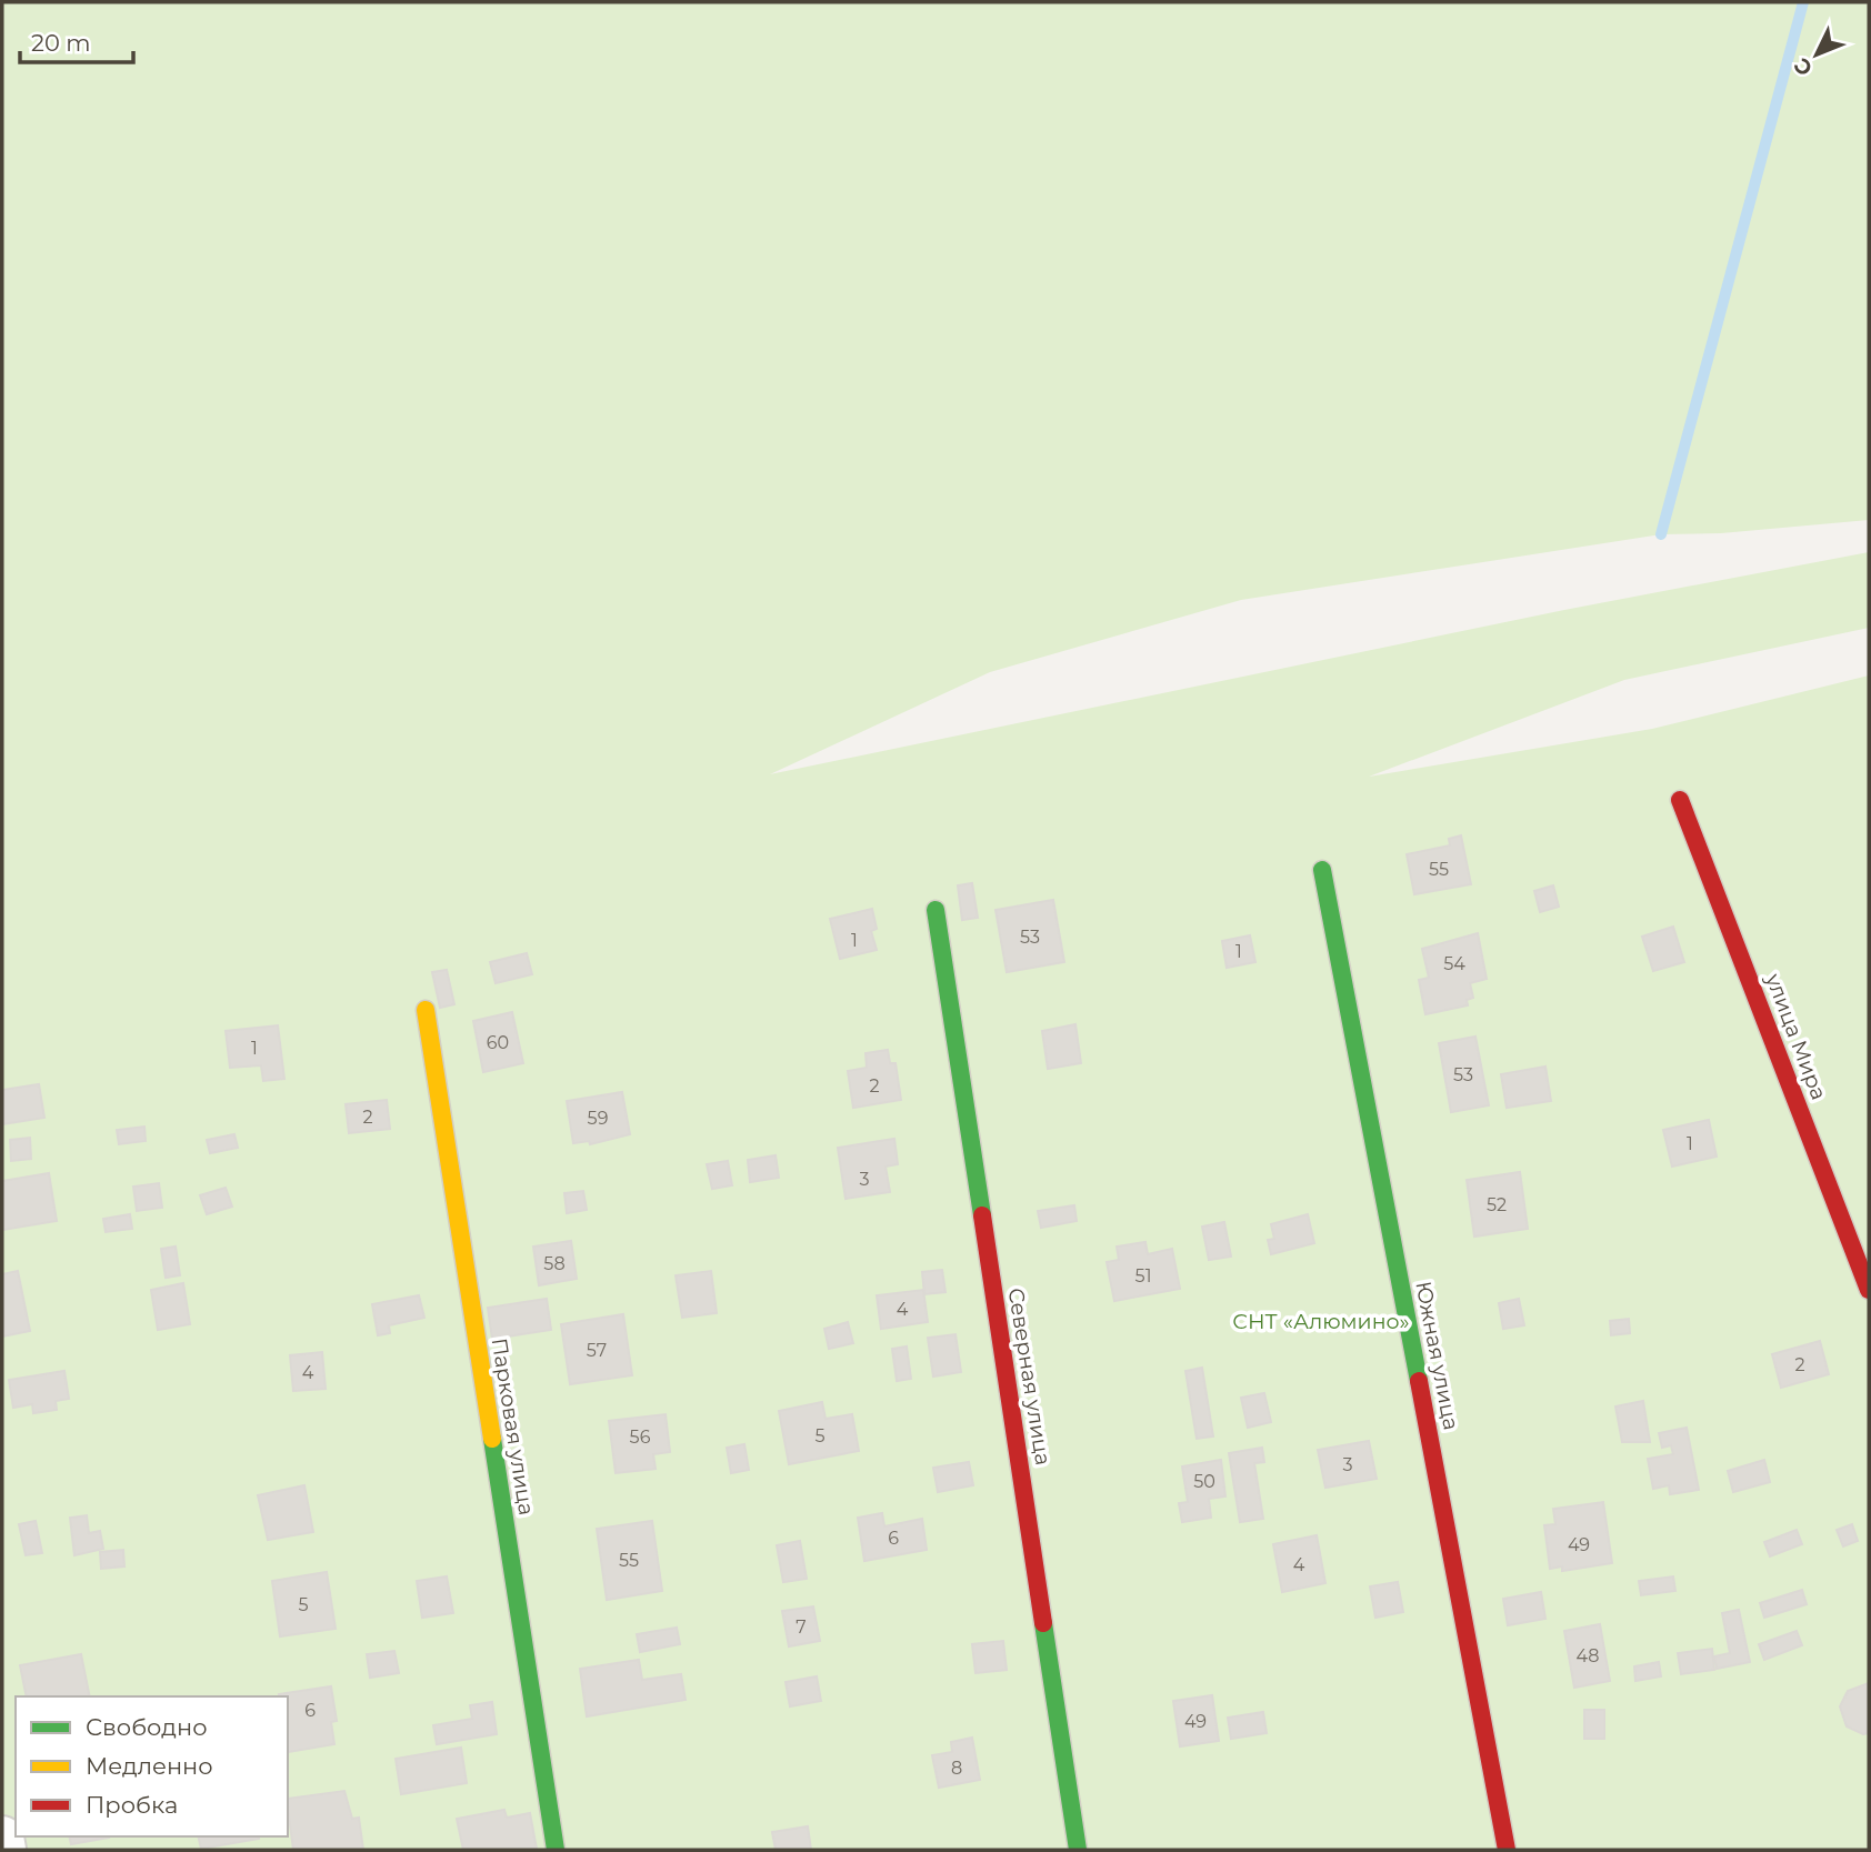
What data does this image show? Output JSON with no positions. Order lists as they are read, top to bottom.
{
  "streets": {
    "street": [
      "улица Мира",
      "Южная улица",
      "Северная улица",
      "Парковая улица"
    ]
  },
  "parks": ["СНТ «Алюмино»"],
  "house_numbers": [
    "55",
    "53",
    "1",
    "1",
    "54",
    "60",
    "1",
    "53",
    "2",
    "2",
    "59",
    "1",
    "3",
    "52",
    "58",
    "51",
    "4",
    "57",
    "2",
    "4",
    "5",
    "56",
    "3",
    "50",
    "6",
    "49",
    "55",
    "4",
    "5",
    "7",
    "48",
    "6",
    "49",
    "8"
  ],
  "legend": ["Свободно", "Медленно", "Пробка"],
  "scale_bar": "20 m",
  "north": "bottom left"
}
